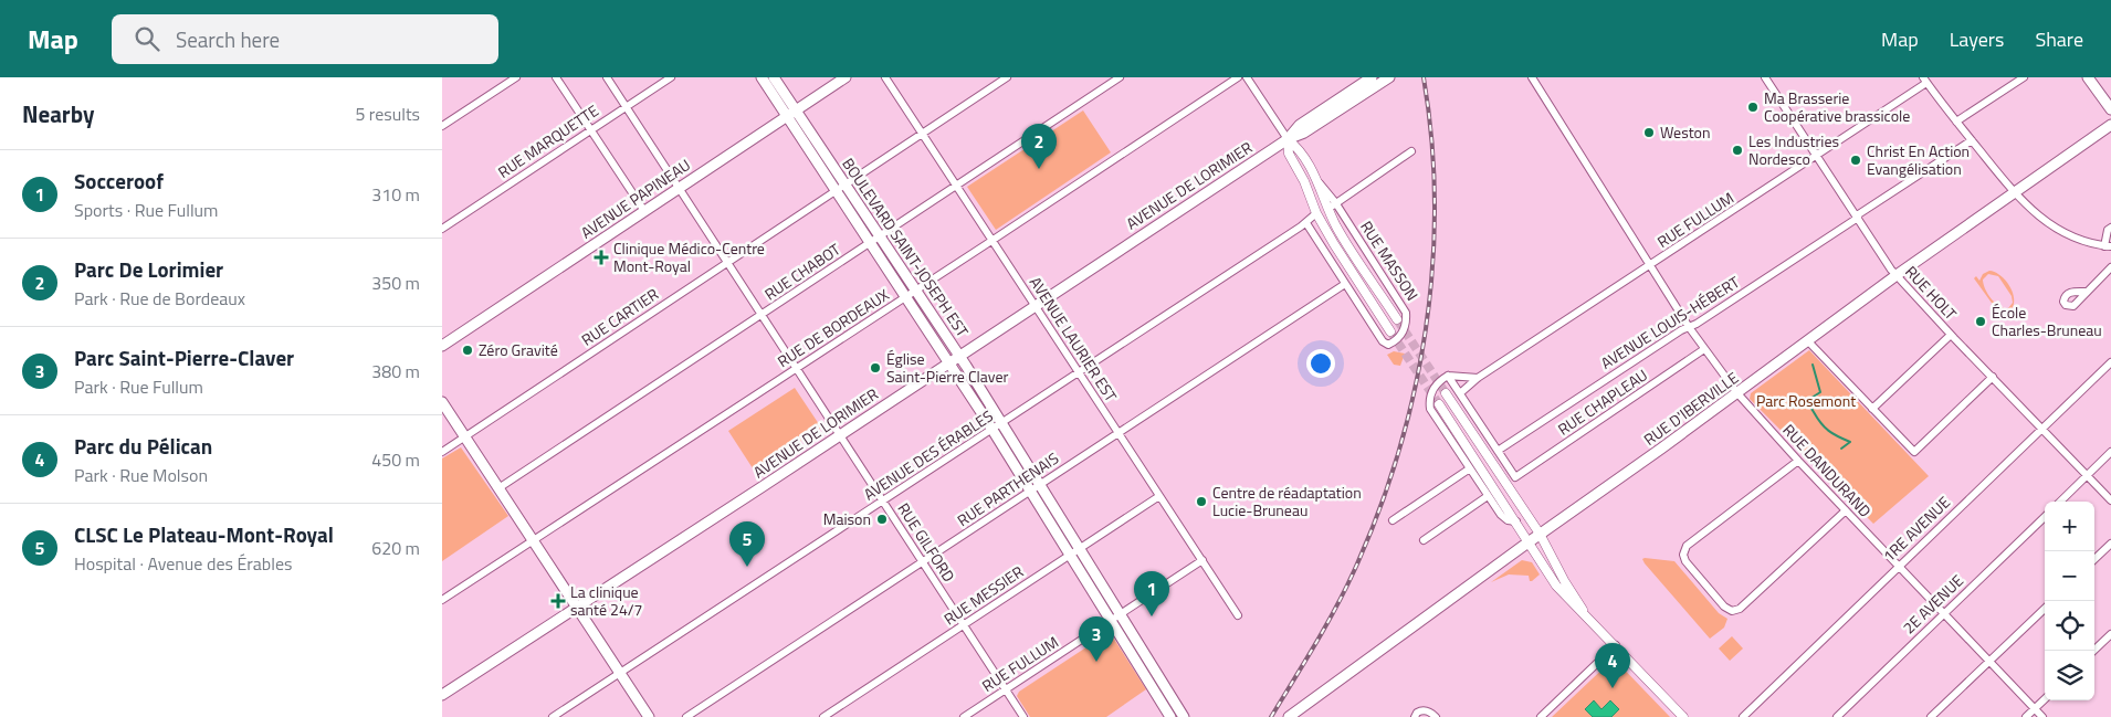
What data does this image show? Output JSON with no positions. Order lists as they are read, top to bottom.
{
  "streets": {
    "main road": [
      "AVENUE DE LORIMIER",
      "AVENUE PAPINEAU",
      "BOULEVARD SAINT-JOSEPH EST",
      "RUE D'IBERVILLE"
    ],
    "street": [
      "RUE MARQUETTE",
      "RUE FULLUM",
      "RUE MASSON",
      "RUE CHABOT",
      "RUE HOLT",
      "RUE CARTIER",
      "AVENUE LOUIS-HÉBERT",
      "RUE DE BORDEAUX",
      "AVENUE LAURIER EST",
      "RUE CHAPLEAU",
      "AVENUE DES ÉRABLES",
      "RUE DANDURAND",
      "RUE PARTHENAIS",
      "1RE AVENUE",
      "RUE GILFORD",
      "RUE MESSIER",
      "2E AVENUE"
    ]
  },
  "crossings": [
    ["RUE MARQUETTE", "RUE GILFORD"],
    ["AVENUE DE LORIMIER", "BOULEVARD SAINT-JOSEPH EST"],
    ["AVENUE DE LORIMIER", "RUE MASSON"],
    ["AVENUE DE LORIMIER", "AVENUE LAURIER EST"],
    ["AVENUE DE LORIMIER", "RUE GILFORD"],
    ["AVENUE PAPINEAU", "BOULEVARD SAINT-JOSEPH EST"],
    ["AVENUE PAPINEAU", "RUE GILFORD"],
    ["RUE FULLUM", "BOULEVARD SAINT-JOSEPH EST"],
    ["RUE FULLUM", "RUE HOLT"],
    ["RUE FULLUM", "AVENUE LAURIER EST"],
    ["RUE FULLUM", "RUE DANDURAND"],
    ["RUE FULLUM", "RUE GILFORD"],
    ["BOULEVARD SAINT-JOSEPH EST", "RUE CHABOT"],
    ["BOULEVARD SAINT-JOSEPH EST", "RUE CARTIER"],
    ["BOULEVARD SAINT-JOSEPH EST", "RUE DE BORDEAUX"],
    ["BOULEVARD SAINT-JOSEPH EST", "AVENUE DES ÉRABLES"],
    ["BOULEVARD SAINT-JOSEPH EST", "RUE PARTHENAIS"],
    ["BOULEVARD SAINT-JOSEPH EST", "RUE MESSIER"],
    ["RUE MASSON", "AVENUE DES ÉRABLES"],
    ["RUE MASSON", "RUE PARTHENAIS"],
    ["RUE CHABOT", "AVENUE LAURIER EST"],
    ["RUE CHABOT", "RUE GILFORD"],
    ["RUE HOLT", "AVENUE LOUIS-HÉBERT"],
    ["RUE HOLT", "RUE D'IBERVILLE"],
    ["RUE HOLT", "1RE AVENUE"],
    ["RUE CARTIER", "AVENUE LAURIER EST"],
    ["RUE CARTIER", "RUE GILFORD"],
    ["AVENUE LOUIS-HÉBERT", "RUE CHAPLEAU"],
    ["AVENUE LOUIS-HÉBERT", "RUE DANDURAND"],
    ["RUE DE BORDEAUX", "AVENUE LAURIER EST"],
    ["RUE DE BORDEAUX", "RUE GILFORD"],
    ["AVENUE LAURIER EST", "AVENUE DES ÉRABLES"],
    ["AVENUE LAURIER EST", "RUE PARTHENAIS"],
    ["AVENUE LAURIER EST", "RUE MESSIER"],
    ["RUE CHAPLEAU", "RUE DANDURAND"],
    ["RUE D'IBERVILLE", "RUE DANDURAND"],
    ["AVENUE DES ÉRABLES", "RUE GILFORD"],
    ["RUE DANDURAND", "1RE AVENUE"],
    ["RUE DANDURAND", "2E AVENUE"],
    ["RUE PARTHENAIS", "RUE GILFORD"],
    ["RUE GILFORD", "RUE MESSIER"]
  ],
  "parks": ["Parc Rosemont"],
  "places": {
    "other": [
      "Ma Brasserie Coopérative brassicole",
      "Weston",
      "Les Industries Nordesco",
      "Christ En Action Evangélisation",
      "École Charles-Bruneau",
      "Zéro Gravité",
      "Église Saint-Pierre Claver",
      "Centre de réadaptation Lucie-Bruneau",
      "Maison"
    ],
    "health": ["Clinique Médico-Centre Mont-Royal", "La clinique santé 24/7"]
  },
  "page": {
    "header": "Map",
    "search": "Search here",
    "nav": ["Map", "Layers", "Share"],
    "heading": ["Nearby", "5 results"],
    "pins": [
      "2",
      "5",
      "1",
      "3",
      "4"
    ],
    "list": [
      {
        "mark": "1",
        "name": "Socceroof",
        "note": "Sports · Rue Fullum",
        "value": "310 m"
      },
      {
        "mark": "2",
        "name": "Parc De Lorimier",
        "note": "Park · Rue de Bordeaux",
        "value": "350 m"
      },
      {
        "mark": "3",
        "name": "Parc Saint-Pierre-Claver",
        "note": "Park · Rue Fullum",
        "value": "380 m"
      },
      {
        "mark": "4",
        "name": "Parc du Pélican",
        "note": "Park · Rue Molson",
        "value": "450 m"
      },
      {
        "mark": "5",
        "name": "CLSC Le Plateau-Mont-Royal",
        "note": "Hospital · Avenue des Érables",
        "value": "620 m"
      }
    ],
    "map_buttons": ["+", "−"]
  }
}
